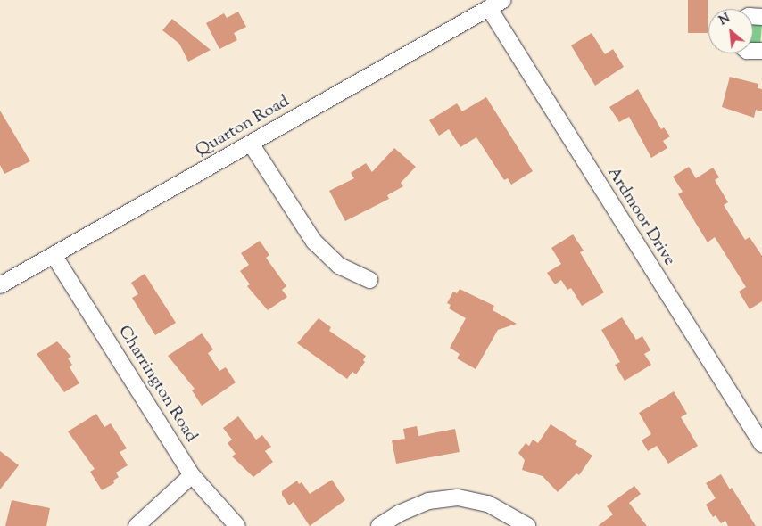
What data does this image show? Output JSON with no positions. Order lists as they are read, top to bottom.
{
  "streets": {
    "street": ["Quarton Road", "Ardmoor Drive", "Charrington Road"]
  },
  "crossings": [
    ["Quarton Road", "Ardmoor Drive"],
    ["Quarton Road", "Charrington Road"]
  ],
  "north": "top left"
}
